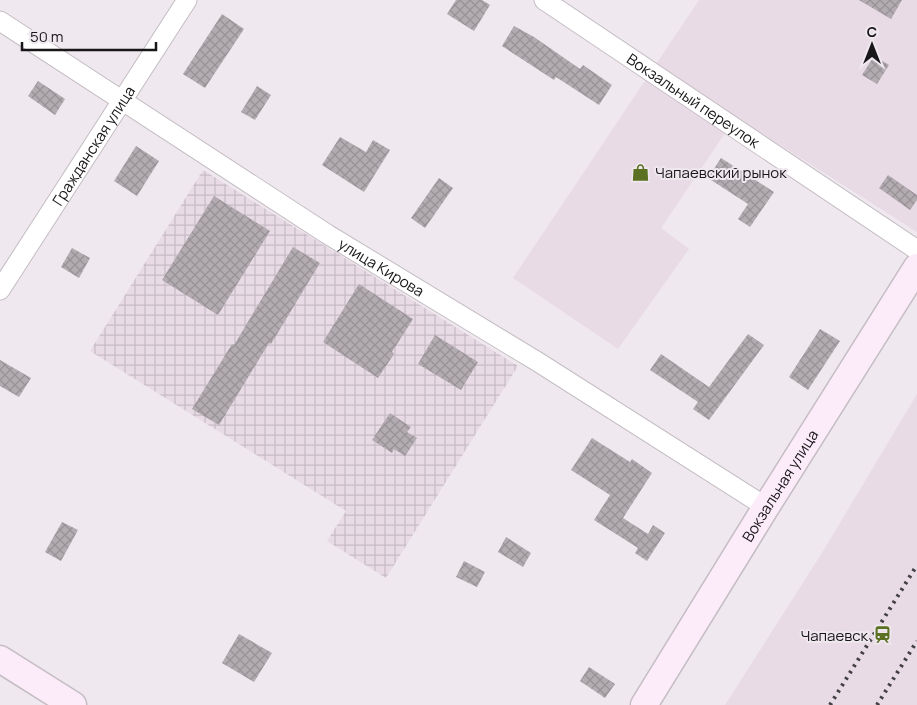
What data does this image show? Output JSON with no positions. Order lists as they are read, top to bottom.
{
  "streets": {
    "street": [
      "Вокзальный переулок",
      "Гражданская улица",
      "улица Кирова",
      "Вокзальная улица"
    ]
  },
  "crossings": [
    ["Гражданская улица", "улица Кирова"],
    ["улица Кирова", "Вокзальная улица"]
  ],
  "places": {
    "shop": ["Чапаевский рынок"],
    "station": ["Чапаевск"]
  },
  "scale_bar": "50 m",
  "north": "top"
}
